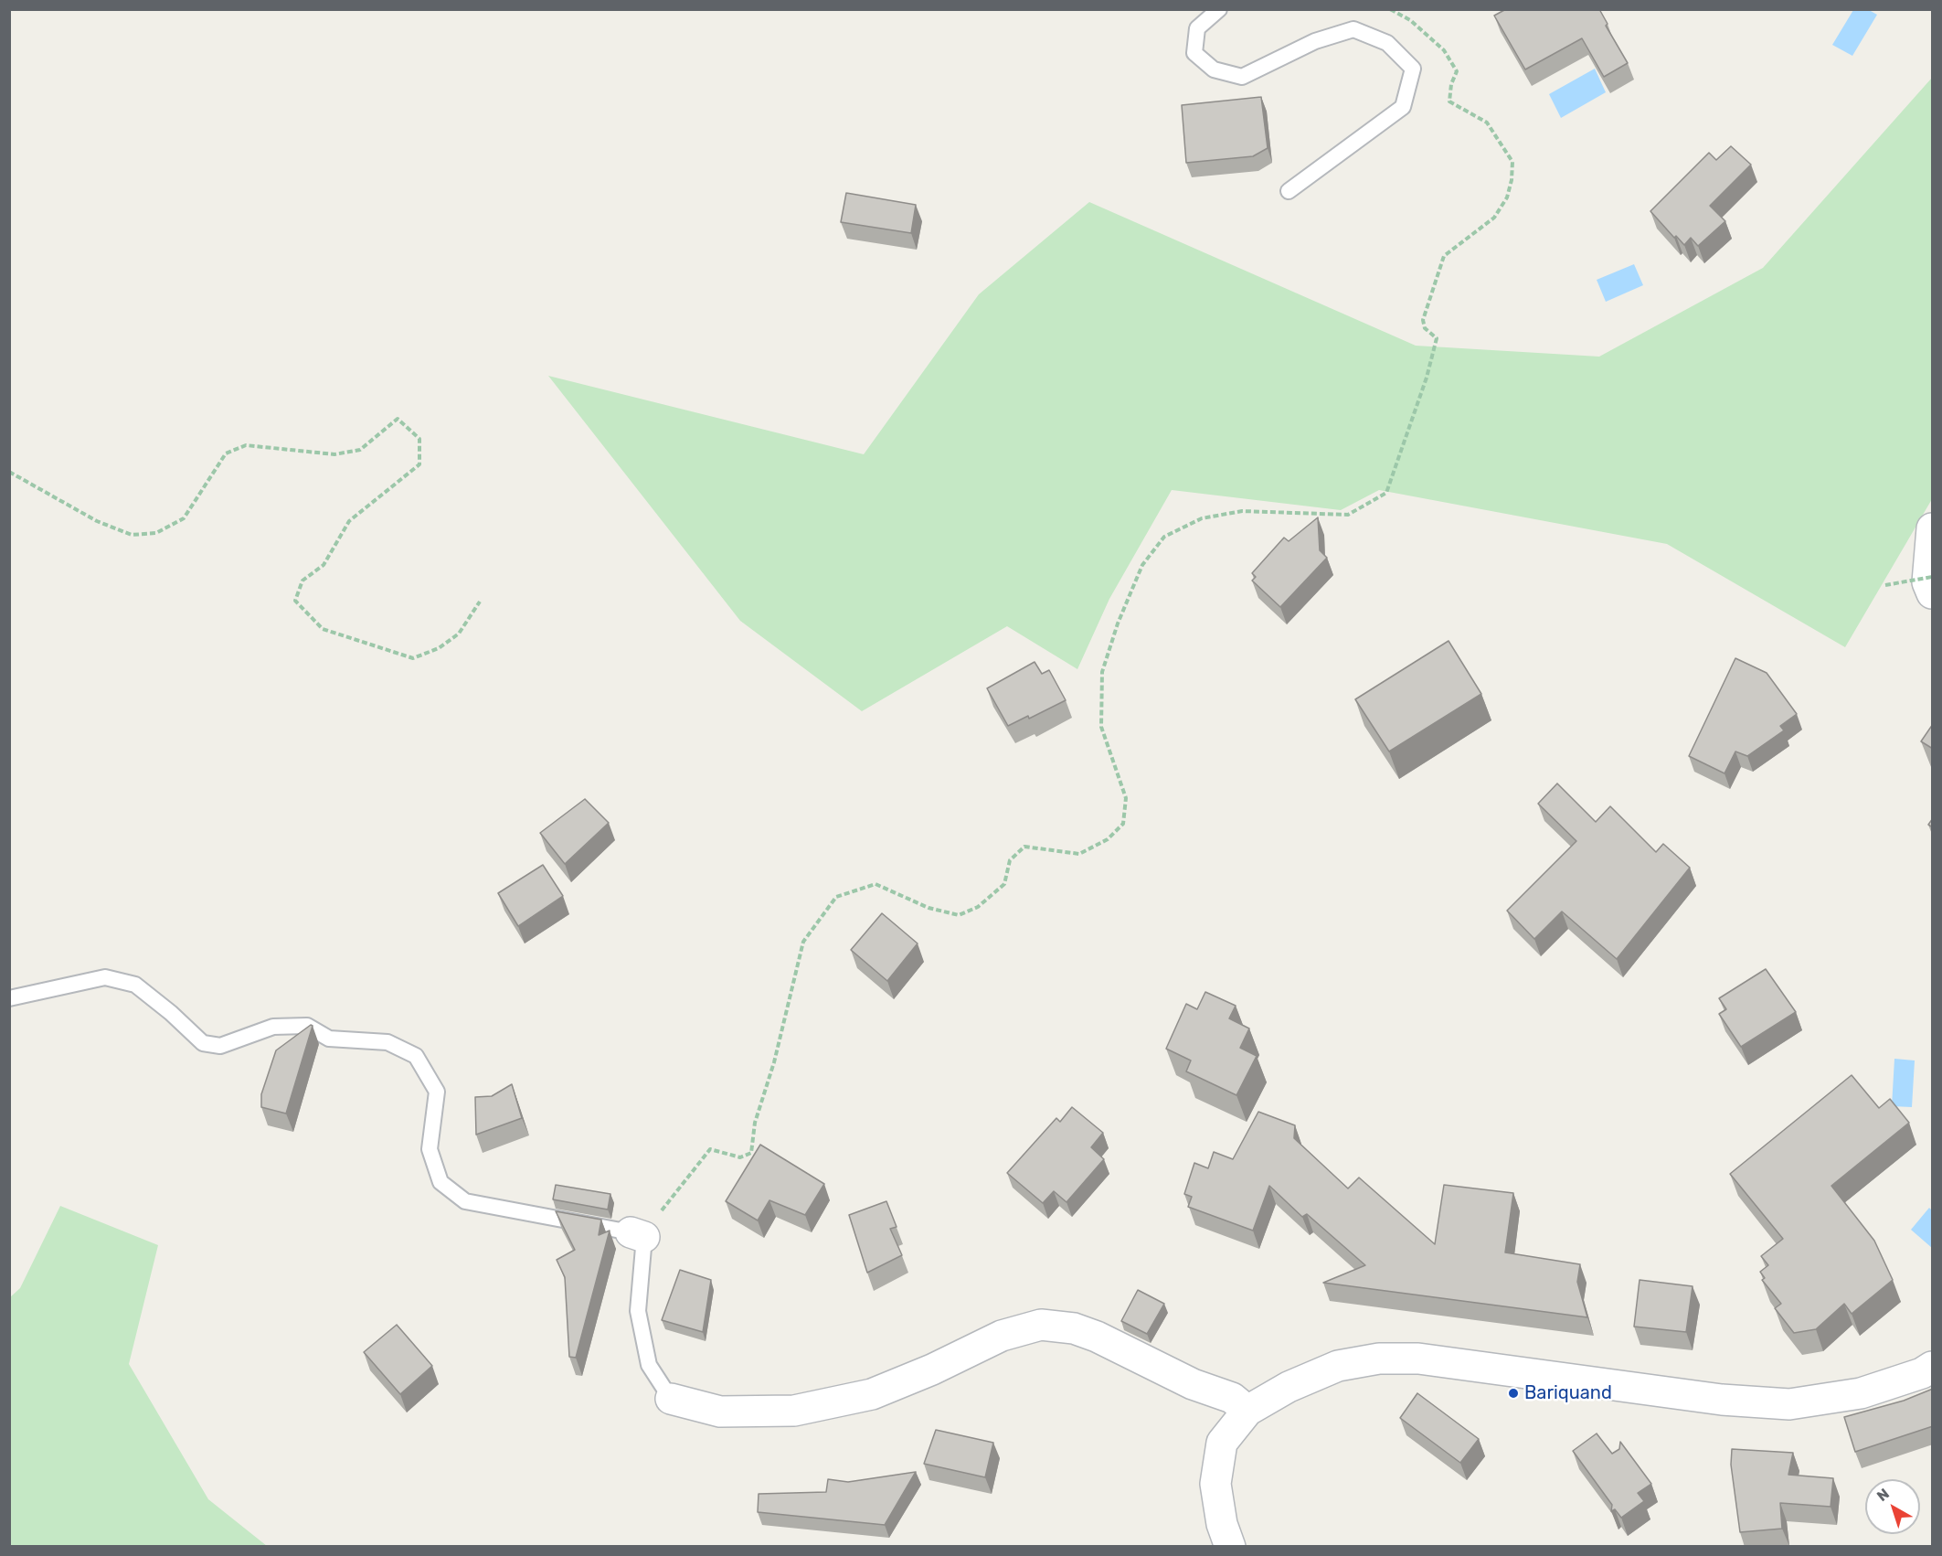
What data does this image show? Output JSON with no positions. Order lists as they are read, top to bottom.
{
  "places": ["Bariquand"],
  "north": "top left"
}
